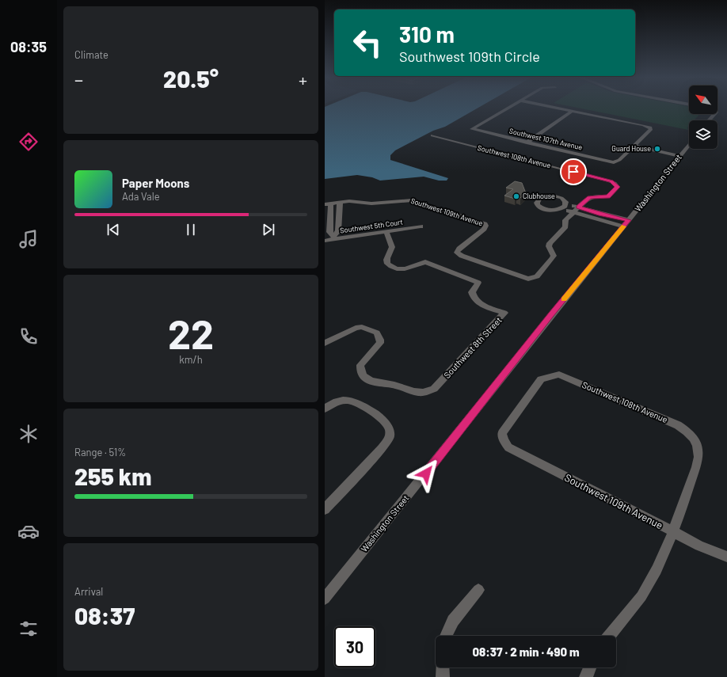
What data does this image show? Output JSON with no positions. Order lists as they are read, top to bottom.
{
  "streets": {
    "street": [
      "Southwest 107th Avenue",
      "Southwest 108th Avenue",
      "Washington Street",
      "Southwest 109th Avenue",
      "Southwest 5th Court",
      "Southwest 8th Street"
    ]
  },
  "crossings": [
    ["Southwest 108th Avenue", "Southwest 109th Avenue"],
    ["Southwest 5th Court", "Southwest 8th Street"]
  ],
  "places": ["Guard House", "Clubhouse"],
  "north": "top left",
  "page": {
    "tabs": "08:35",
    "tile": [
      "Climate",
      ["22", "km/h"],
      ["Range · 51%", "255 km"],
      ["Arrival", "08:37"]
    ],
    "turn": ["310 m", "Southwest 109th Circle"],
    "heat": ["−", "20.5°", "+"],
    "song": ["Paper Moons", "Ada Vale"],
    "limit": "30",
    "trip": "08:37 · 2 min · 490 m"
  }
}
